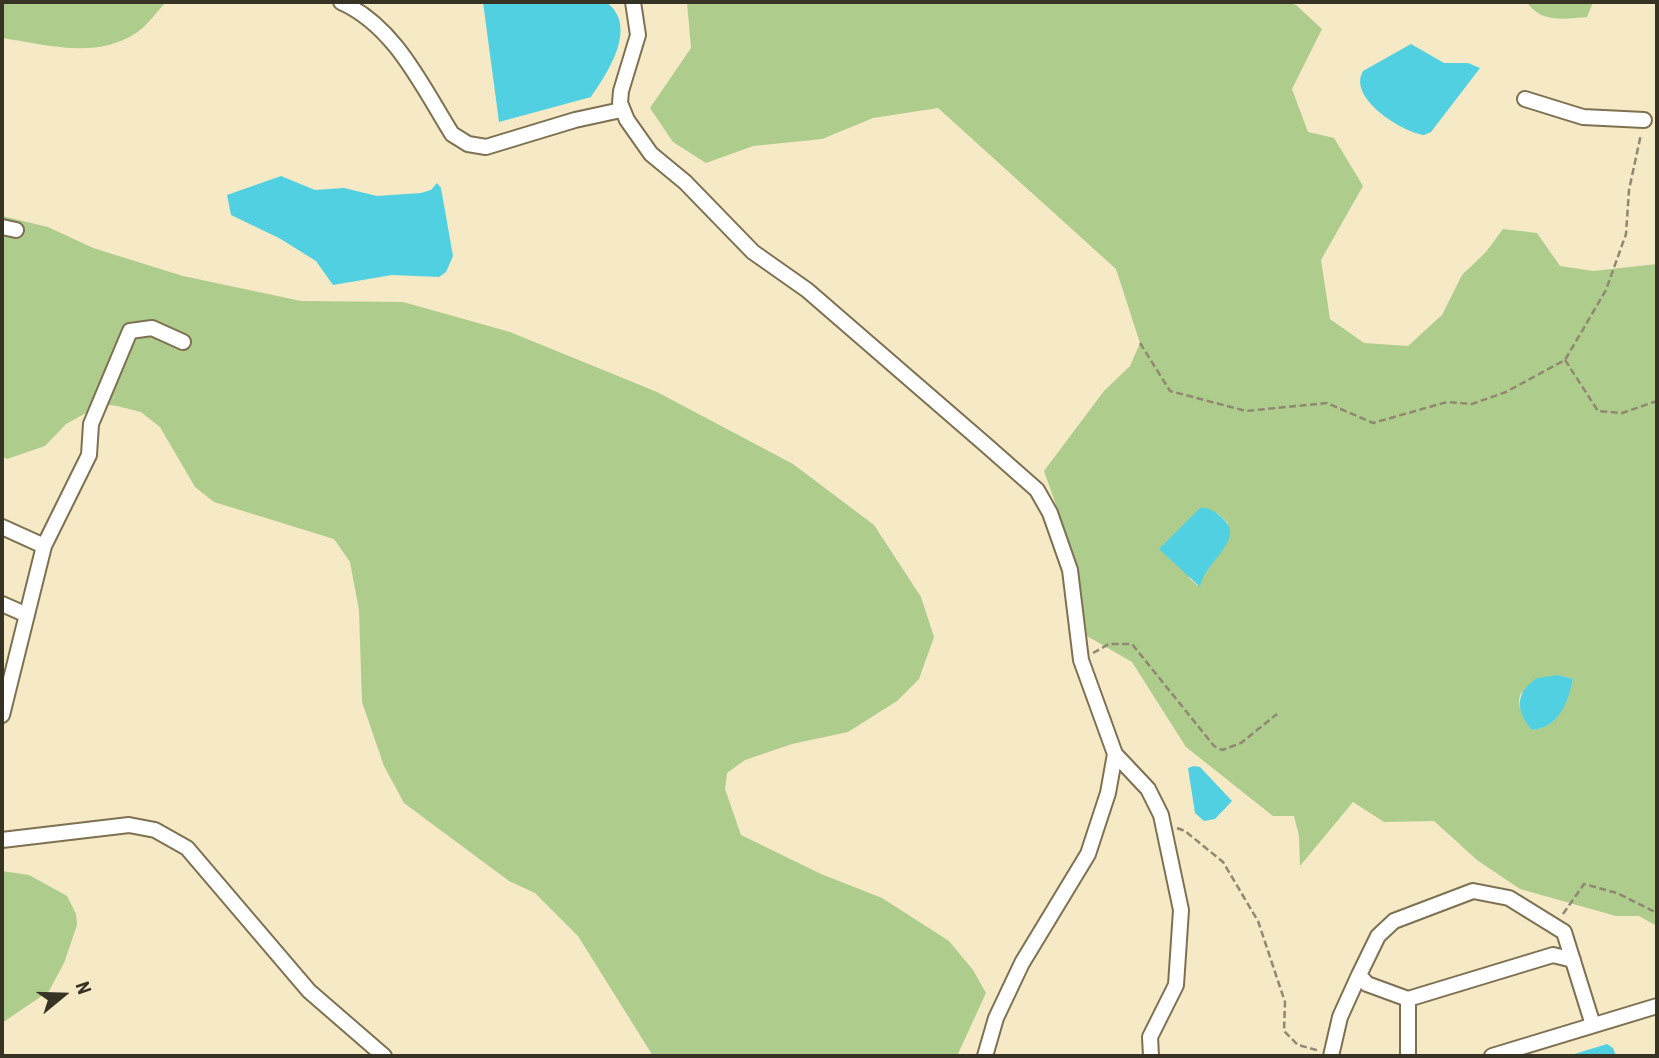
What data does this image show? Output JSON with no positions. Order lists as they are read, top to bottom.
{
  "north": "right"
}
